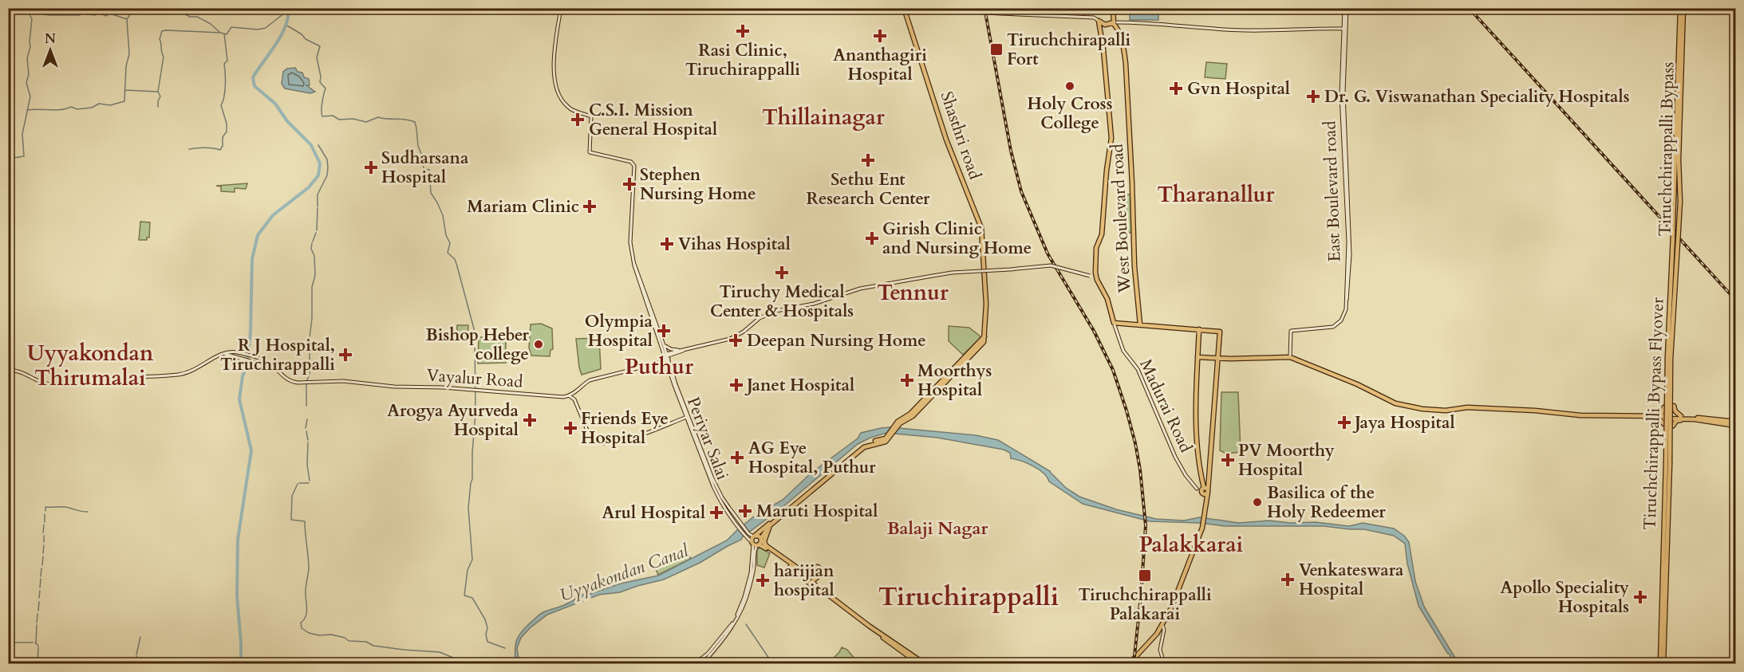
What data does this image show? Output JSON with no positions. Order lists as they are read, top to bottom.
{
  "streets": {
    "main road": [
      "Shasthri road",
      "Tiruchchirappalli Bypass",
      "East Boulevard road",
      "West Boulevard road",
      "Vayalur Road",
      "Madurai Road",
      "Tiruchchirappalli Bypass Flyover",
      "Periyar Salai"
    ]
  },
  "crossings": [
    ["Tiruchchirappalli Bypass", "Tiruchchirappalli Bypass Flyover"]
  ],
  "districts": [
    "Thillainagar",
    "Tharanallur",
    "Tennur",
    "Uyyakondan Thirumalai",
    "Puthur",
    "Balaji Nagar",
    "Palakkarai",
    "Tiruchirappalli"
  ],
  "water": ["Uyyakondan Canal"],
  "places": {
    "health": [
      "Rasi Clinic, Tiruchirappalli",
      "Ananthagiri Hospital",
      "Gvn Hospital",
      "Dr. G. Viswanathan Speciality Hospitals",
      "C.S.I. Mission General Hospital",
      "Sethu Ent Research Center",
      "Sudharsana Hospital",
      "Stephen Nursing Home",
      "Mariam Clinic",
      "Girish Clinic and Nursing Home",
      "Vihas Hospital",
      "Tiruchy Medical Center & Hospitals",
      "Olympia Hospital",
      "Deepan Nursing Home",
      "R J Hospital, Tiruchirappalli",
      "Moorthys Hospital",
      "Janet Hospital",
      "Arogya Ayurveda Hospital",
      "Jaya Hospital",
      "Friends Eye Hospital",
      "AG Eye Hospital, Puthur",
      "PV Moorthy Hospital",
      "Maruti Hospital",
      "Arul Hospital",
      "Venkateswara Hospital",
      "harijian hospital",
      "Apollo Speciality Hospitals"
    ],
    "transit": ["Tiruchchirapalli Fort", "Tiruchchirappalli Palakarai"],
    "other": ["Holy Cross College", "Bishop Heber college", "Basilica of the Holy Redeemer"]
  },
  "north": "top"
}
